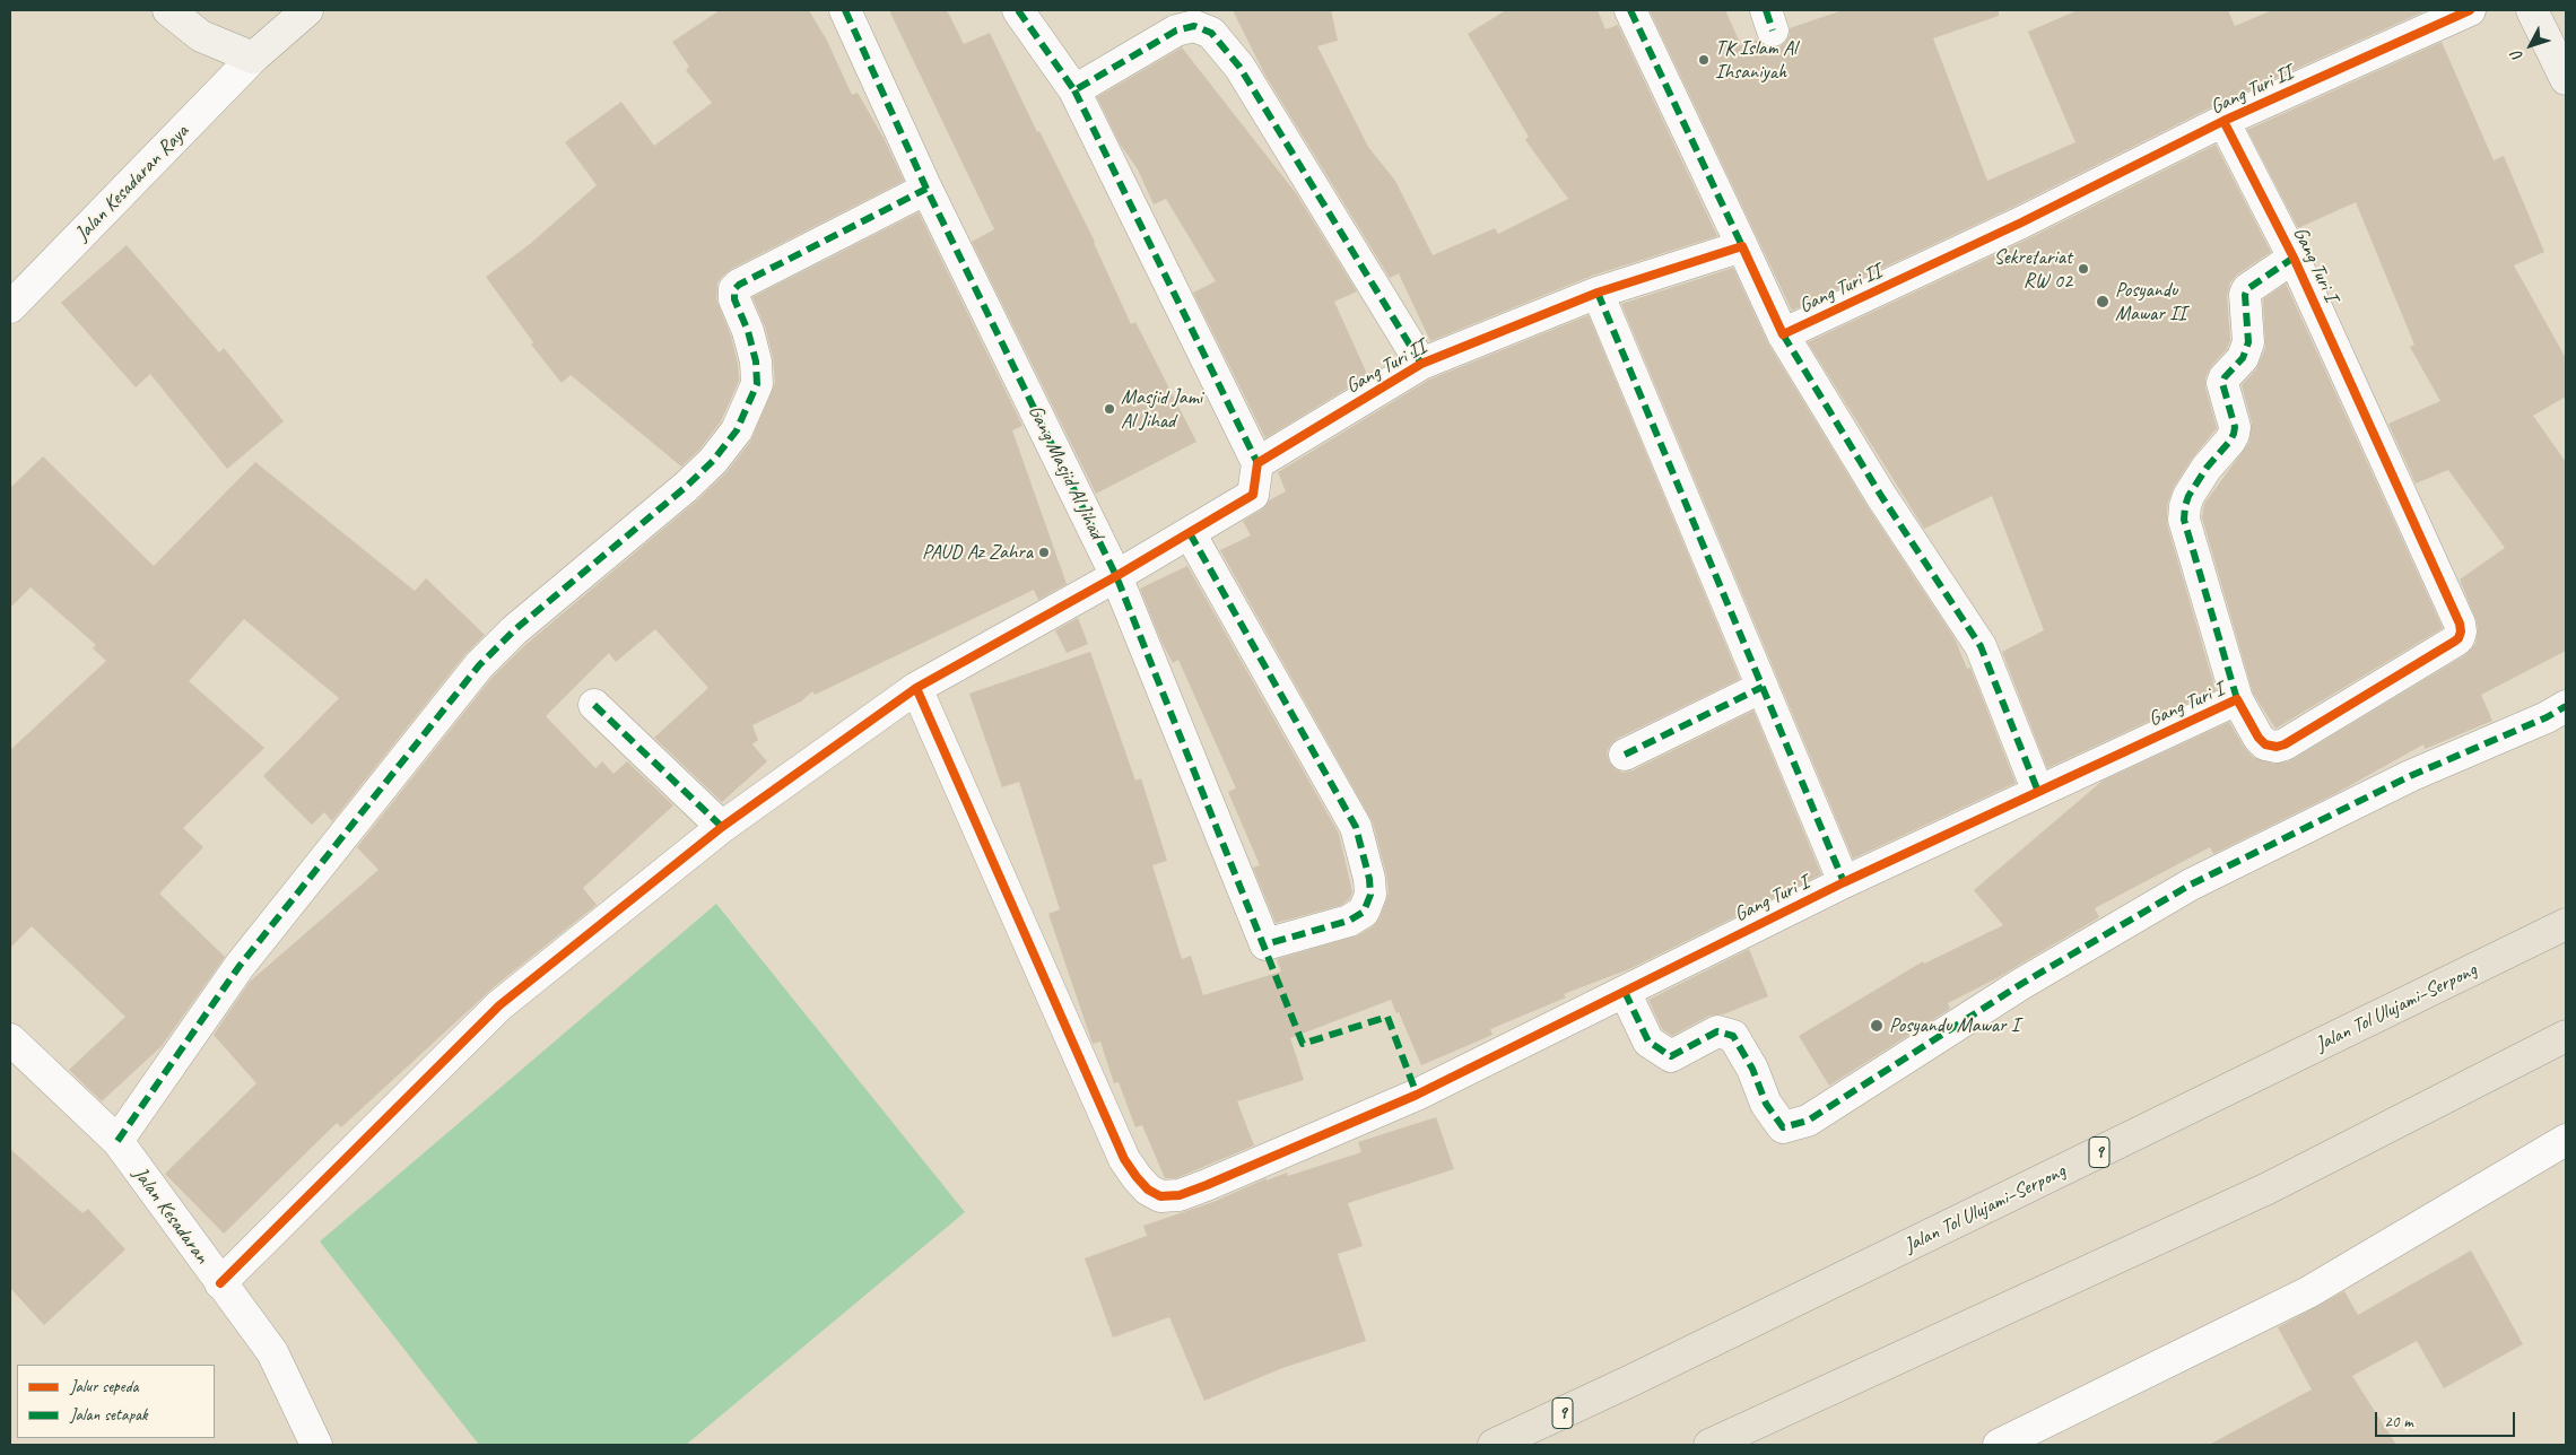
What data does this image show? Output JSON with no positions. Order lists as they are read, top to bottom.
{
  "streets": {
    "highway": ["Jalan Tol Ulujami–Serpong", "9"],
    "street": [
      "Gang Turi II",
      "Jalan Kesadaran Raya",
      "Gang Turi I",
      "Gang Masjid Al Jihad",
      "Jalan Kesadaran"
    ]
  },
  "crossings": [
    ["Gang Turi II", "Gang Turi I"]
  ],
  "places": [
    "TK Islam Al Ihsaniyah",
    "Sekretariat RW 02",
    "Posyandu Mawar II",
    "Masjid Jami Al Jihad",
    "PAUD Az Zahra",
    "Posyandu Mawar I"
  ],
  "legend": ["Jalur sepeda", "Jalan setapak"],
  "scale_bar": "20 m",
  "north": "bottom left"
}
